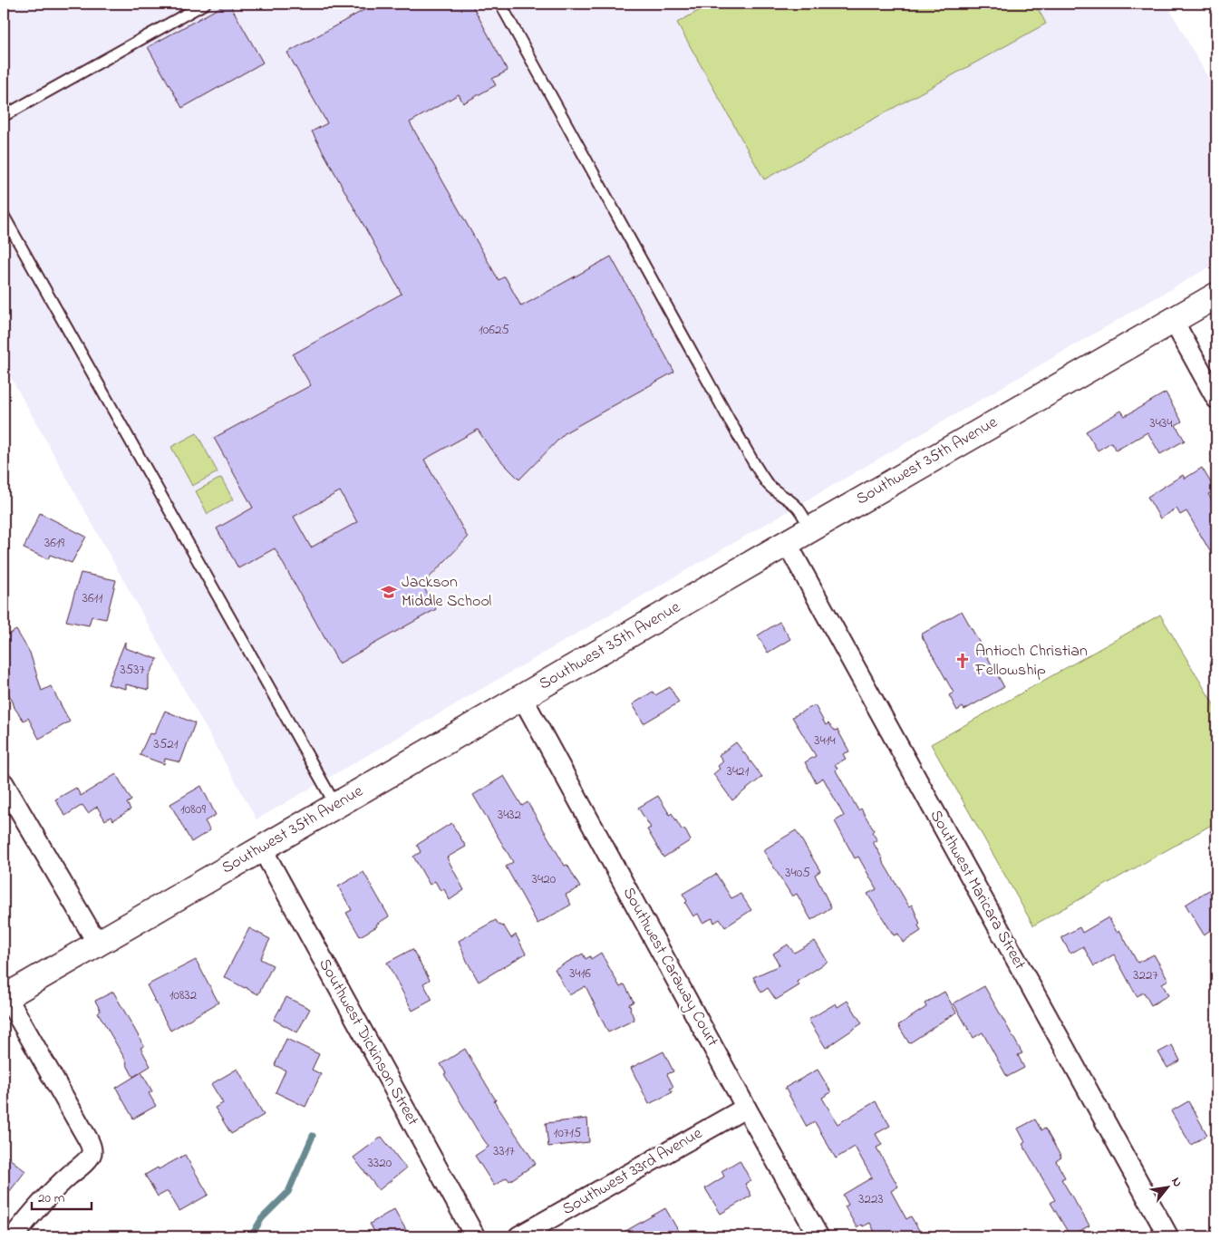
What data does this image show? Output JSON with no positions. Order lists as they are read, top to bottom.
{
  "streets": {
    "street": [
      "Southwest 35th Avenue",
      "Southwest Maricara Street",
      "Southwest Caraway Court",
      "Southwest Dickinson Street",
      "Southwest 33rd Avenue"
    ]
  },
  "crossings": [
    ["Southwest 35th Avenue", "Southwest Maricara Street"],
    ["Southwest 35th Avenue", "Southwest Caraway Court"],
    ["Southwest 35th Avenue", "Southwest Dickinson Street"],
    ["Southwest Caraway Court", "Southwest 33rd Avenue"]
  ],
  "places": {
    "school or university": ["Jackson Middle School"],
    "church": ["Antioch Christian Fellowship"]
  },
  "house_numbers": [
    "10625",
    "3434",
    "3619",
    "3611",
    "3537",
    "3414",
    "3521",
    "3421",
    "10809",
    "3432",
    "3405",
    "3420",
    "3416",
    "3227",
    "10832",
    "10715",
    "3317",
    "3320",
    "3223"
  ],
  "scale_bar": "20 m",
  "north": "top right"
}
